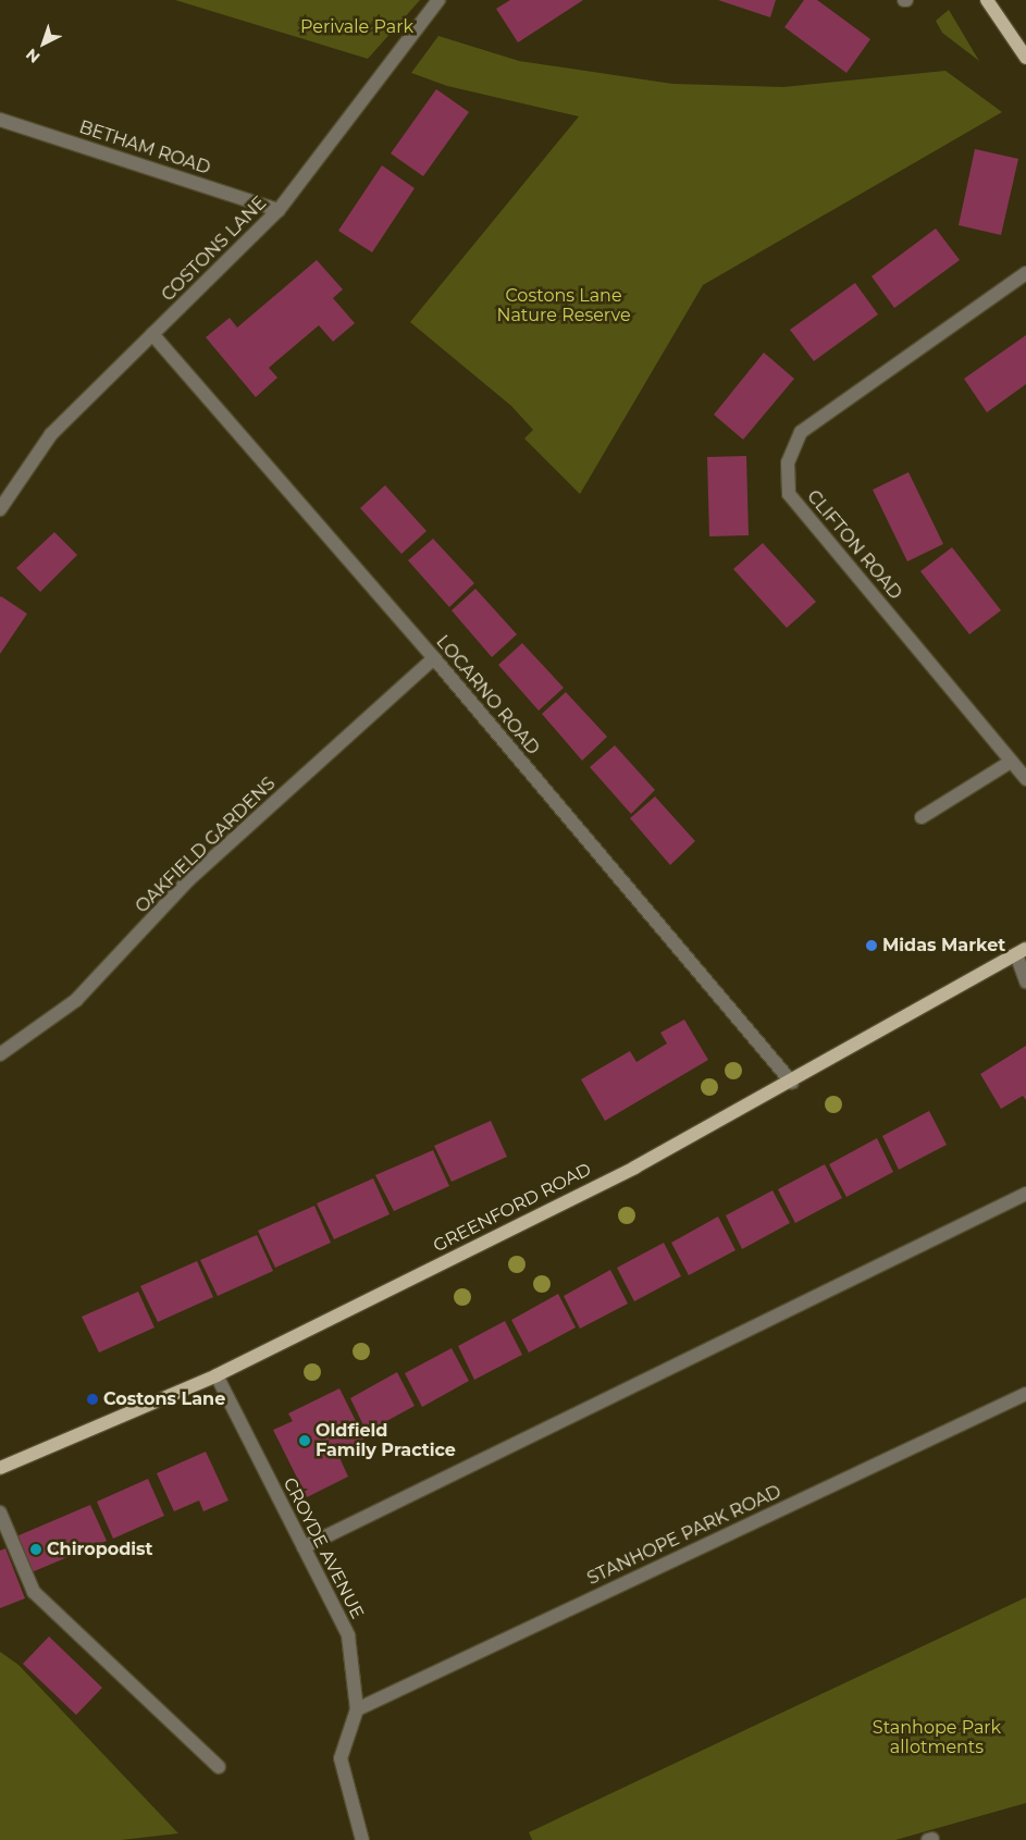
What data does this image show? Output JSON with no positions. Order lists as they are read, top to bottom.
{
  "streets": {
    "main road": ["GREENFORD ROAD"],
    "street": [
      "BETHAM ROAD",
      "COSTONS LANE",
      "CLIFTON ROAD",
      "LOCARNO ROAD",
      "OAKFIELD GARDENS",
      "STANHOPE PARK ROAD",
      "CROYDE AVENUE"
    ]
  },
  "crossings": [
    ["BETHAM ROAD", "COSTONS LANE"],
    ["COSTONS LANE", "LOCARNO ROAD"],
    ["LOCARNO ROAD", "OAKFIELD GARDENS"],
    ["LOCARNO ROAD", "GREENFORD ROAD"],
    ["GREENFORD ROAD", "CROYDE AVENUE"],
    ["STANHOPE PARK ROAD", "CROYDE AVENUE"]
  ],
  "parks": ["Perivale Park", "Costons Lane Nature Reserve", "Stanhope Park allotments"],
  "places": [
    "Midas Market",
    "Costons Lane",
    "Oldfield Family Practice",
    "Chiropodist"
  ],
  "north": "bottom left"
}
